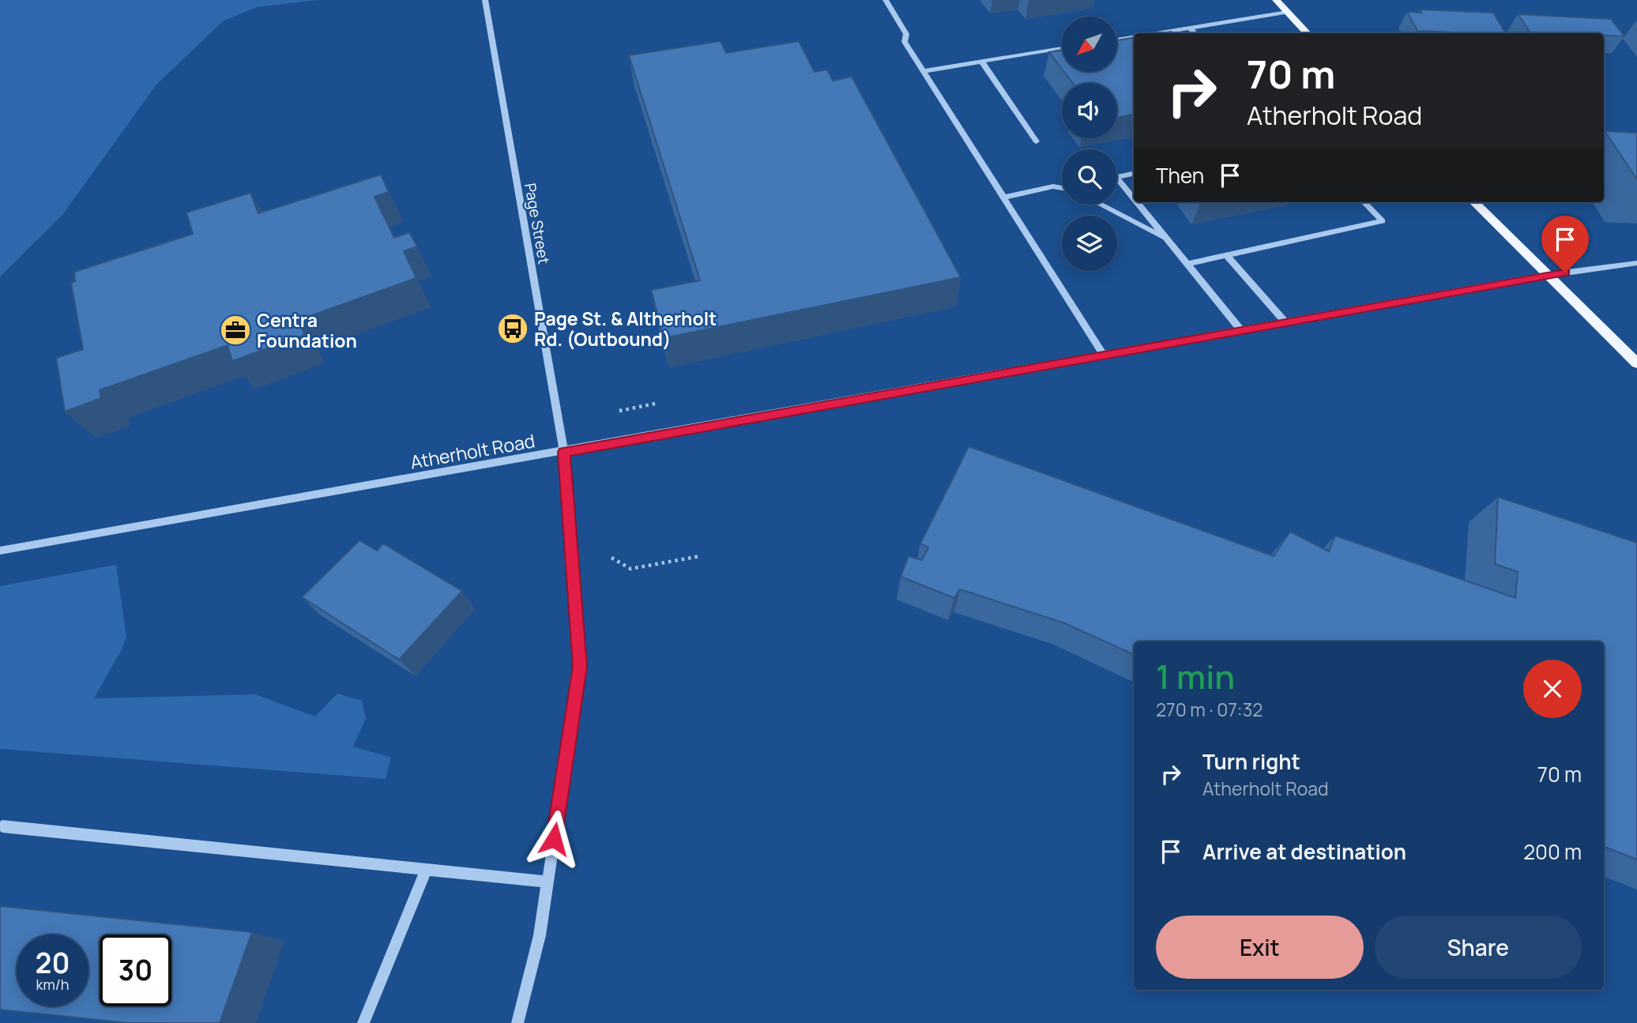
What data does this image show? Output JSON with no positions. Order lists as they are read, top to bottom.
{
  "streets": {
    "street": ["Page Street", "Atherholt Road"]
  },
  "crossings": [
    ["Page Street", "Atherholt Road"]
  ],
  "places": {
    "bus stop": ["Page St. & Altherholt Rd. (Outbound)"],
    "office": ["Centra Foundation"]
  },
  "north": "bottom left",
  "page": {
    "turn": ["70 m", "Atherholt Road"],
    "then": "Then",
    "heading": ["1 min", "270 m · 07:32"],
    "list": [
      {
        "name": "Turn right",
        "note": "Atherholt Road",
        "value": "70 m"
      },
      {
        "name": "Arrive at destination",
        "value": "200 m"
      }
    ],
    "buttons": ["Exit", "Share"],
    "speed": "20 km/h",
    "limit": "30"
  }
}
